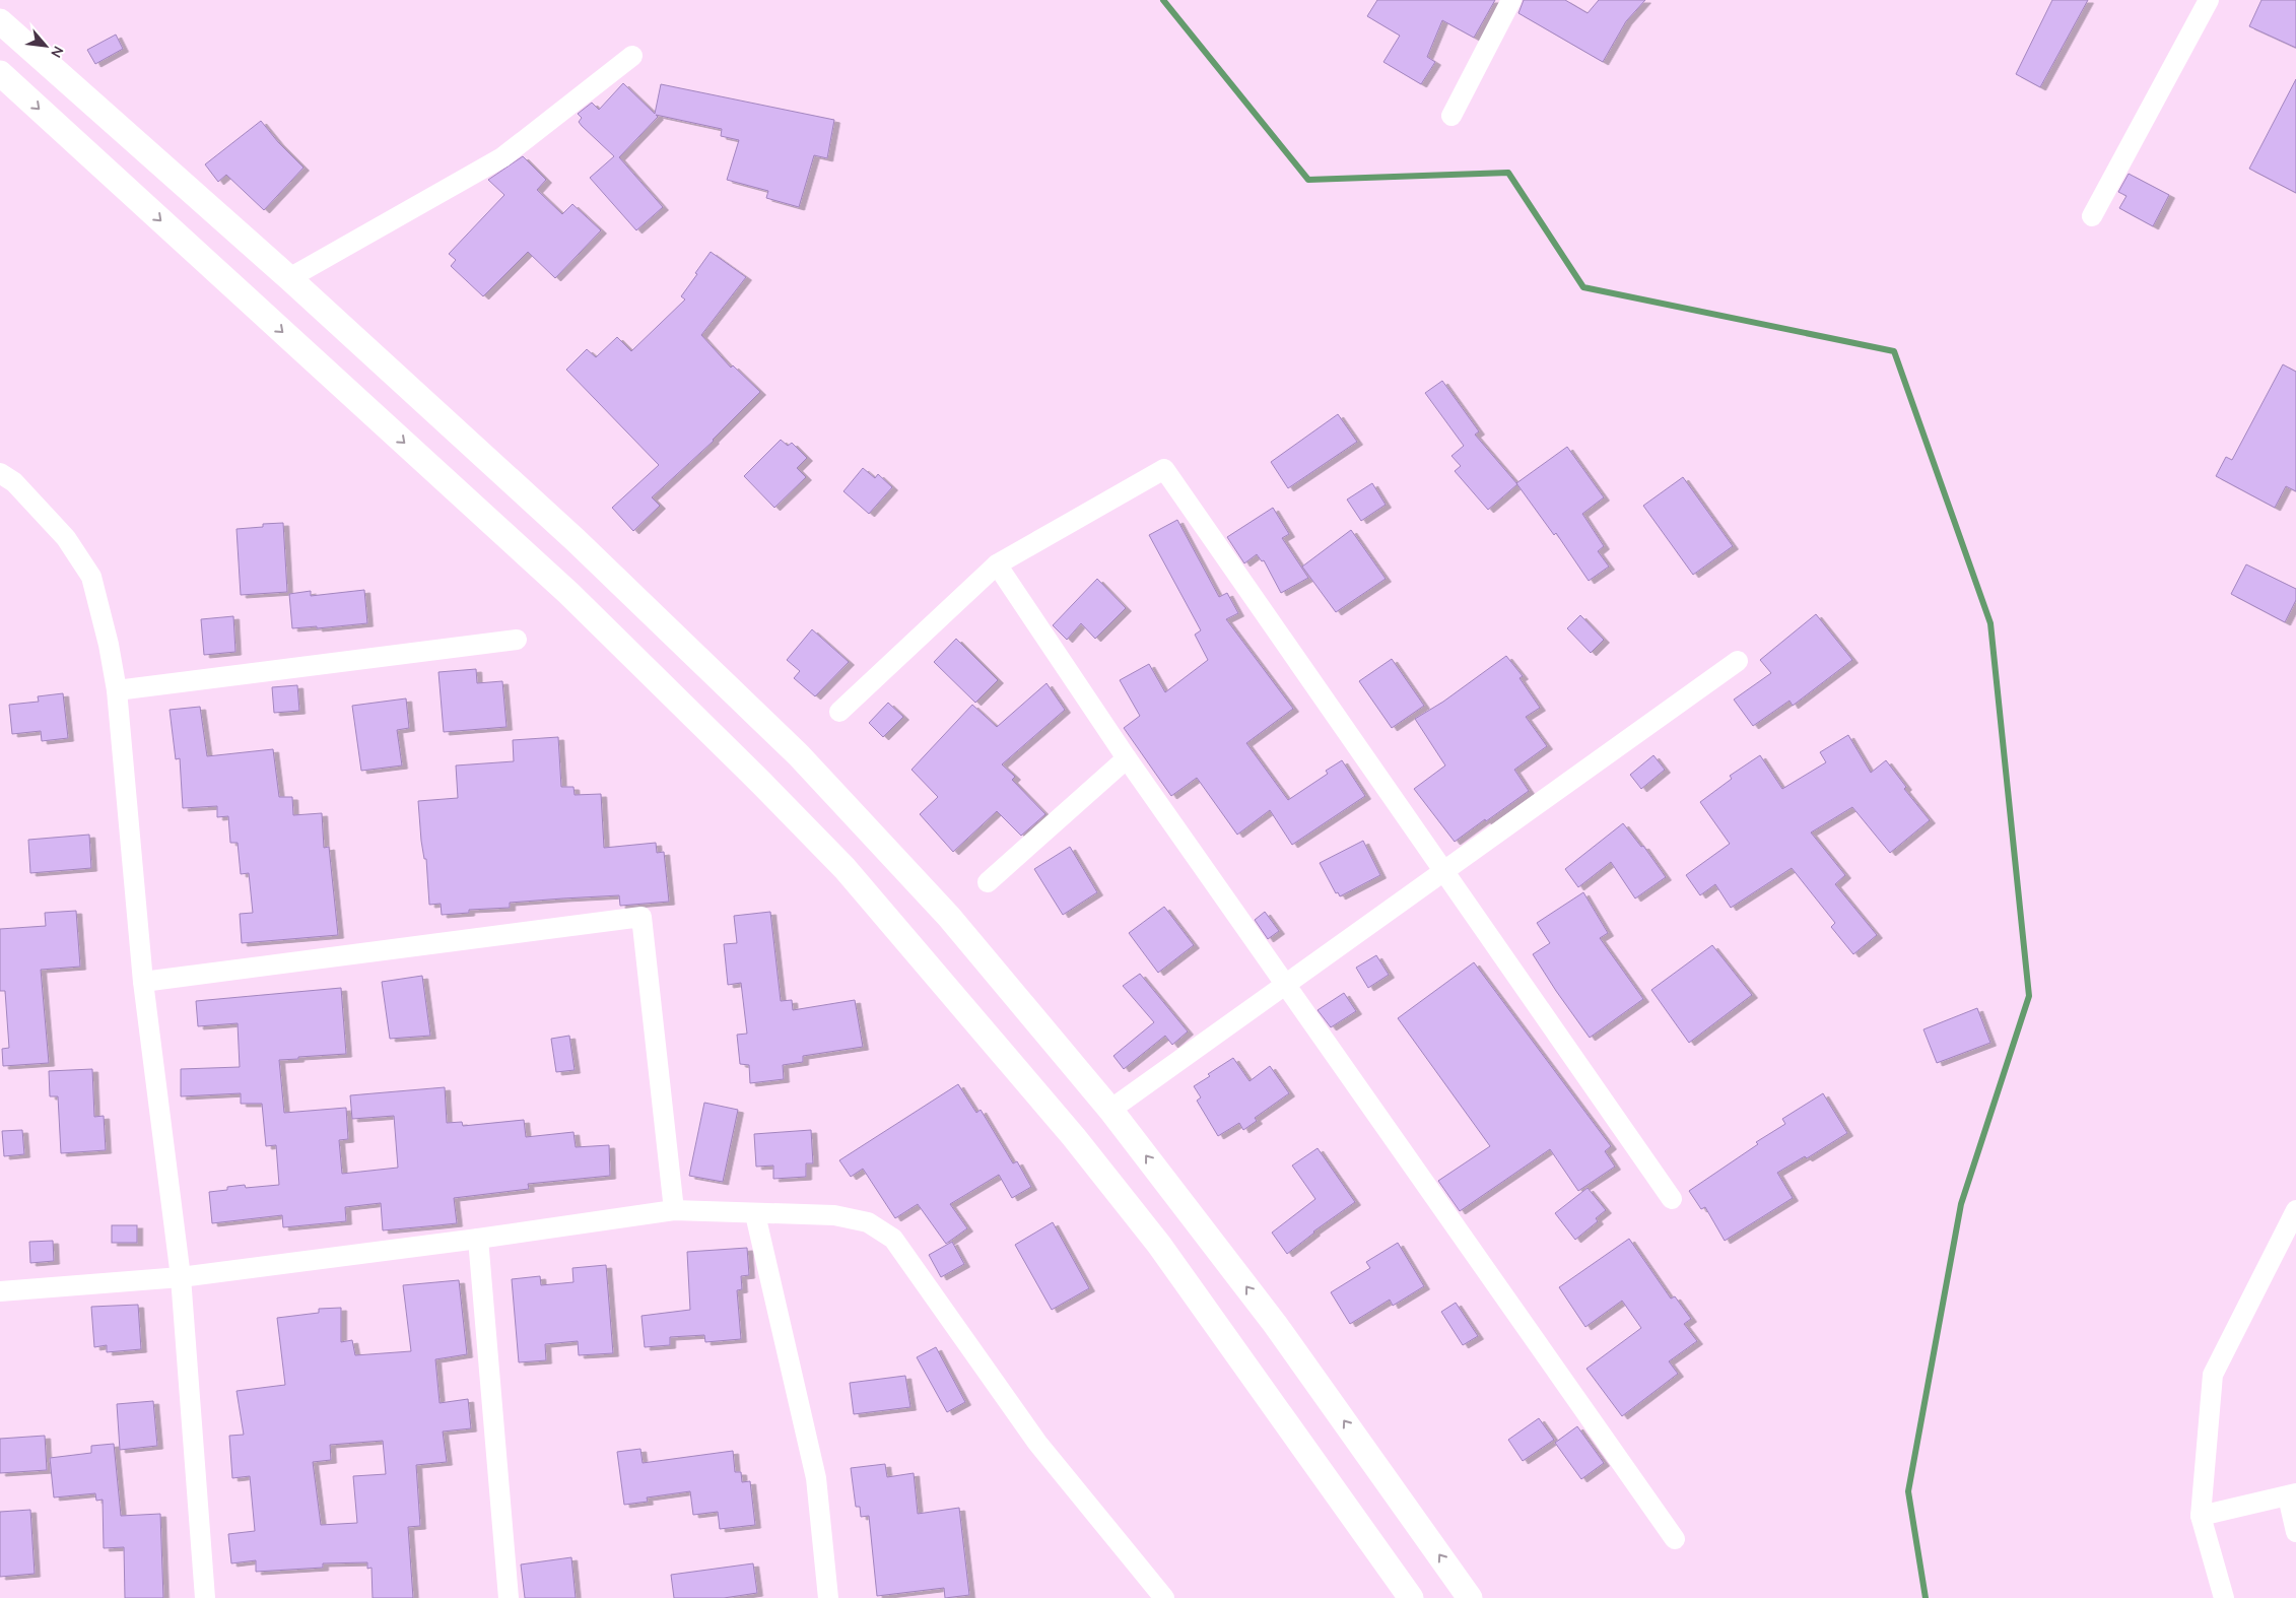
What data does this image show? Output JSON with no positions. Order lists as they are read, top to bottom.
{
  "north": "bottom right"
}
